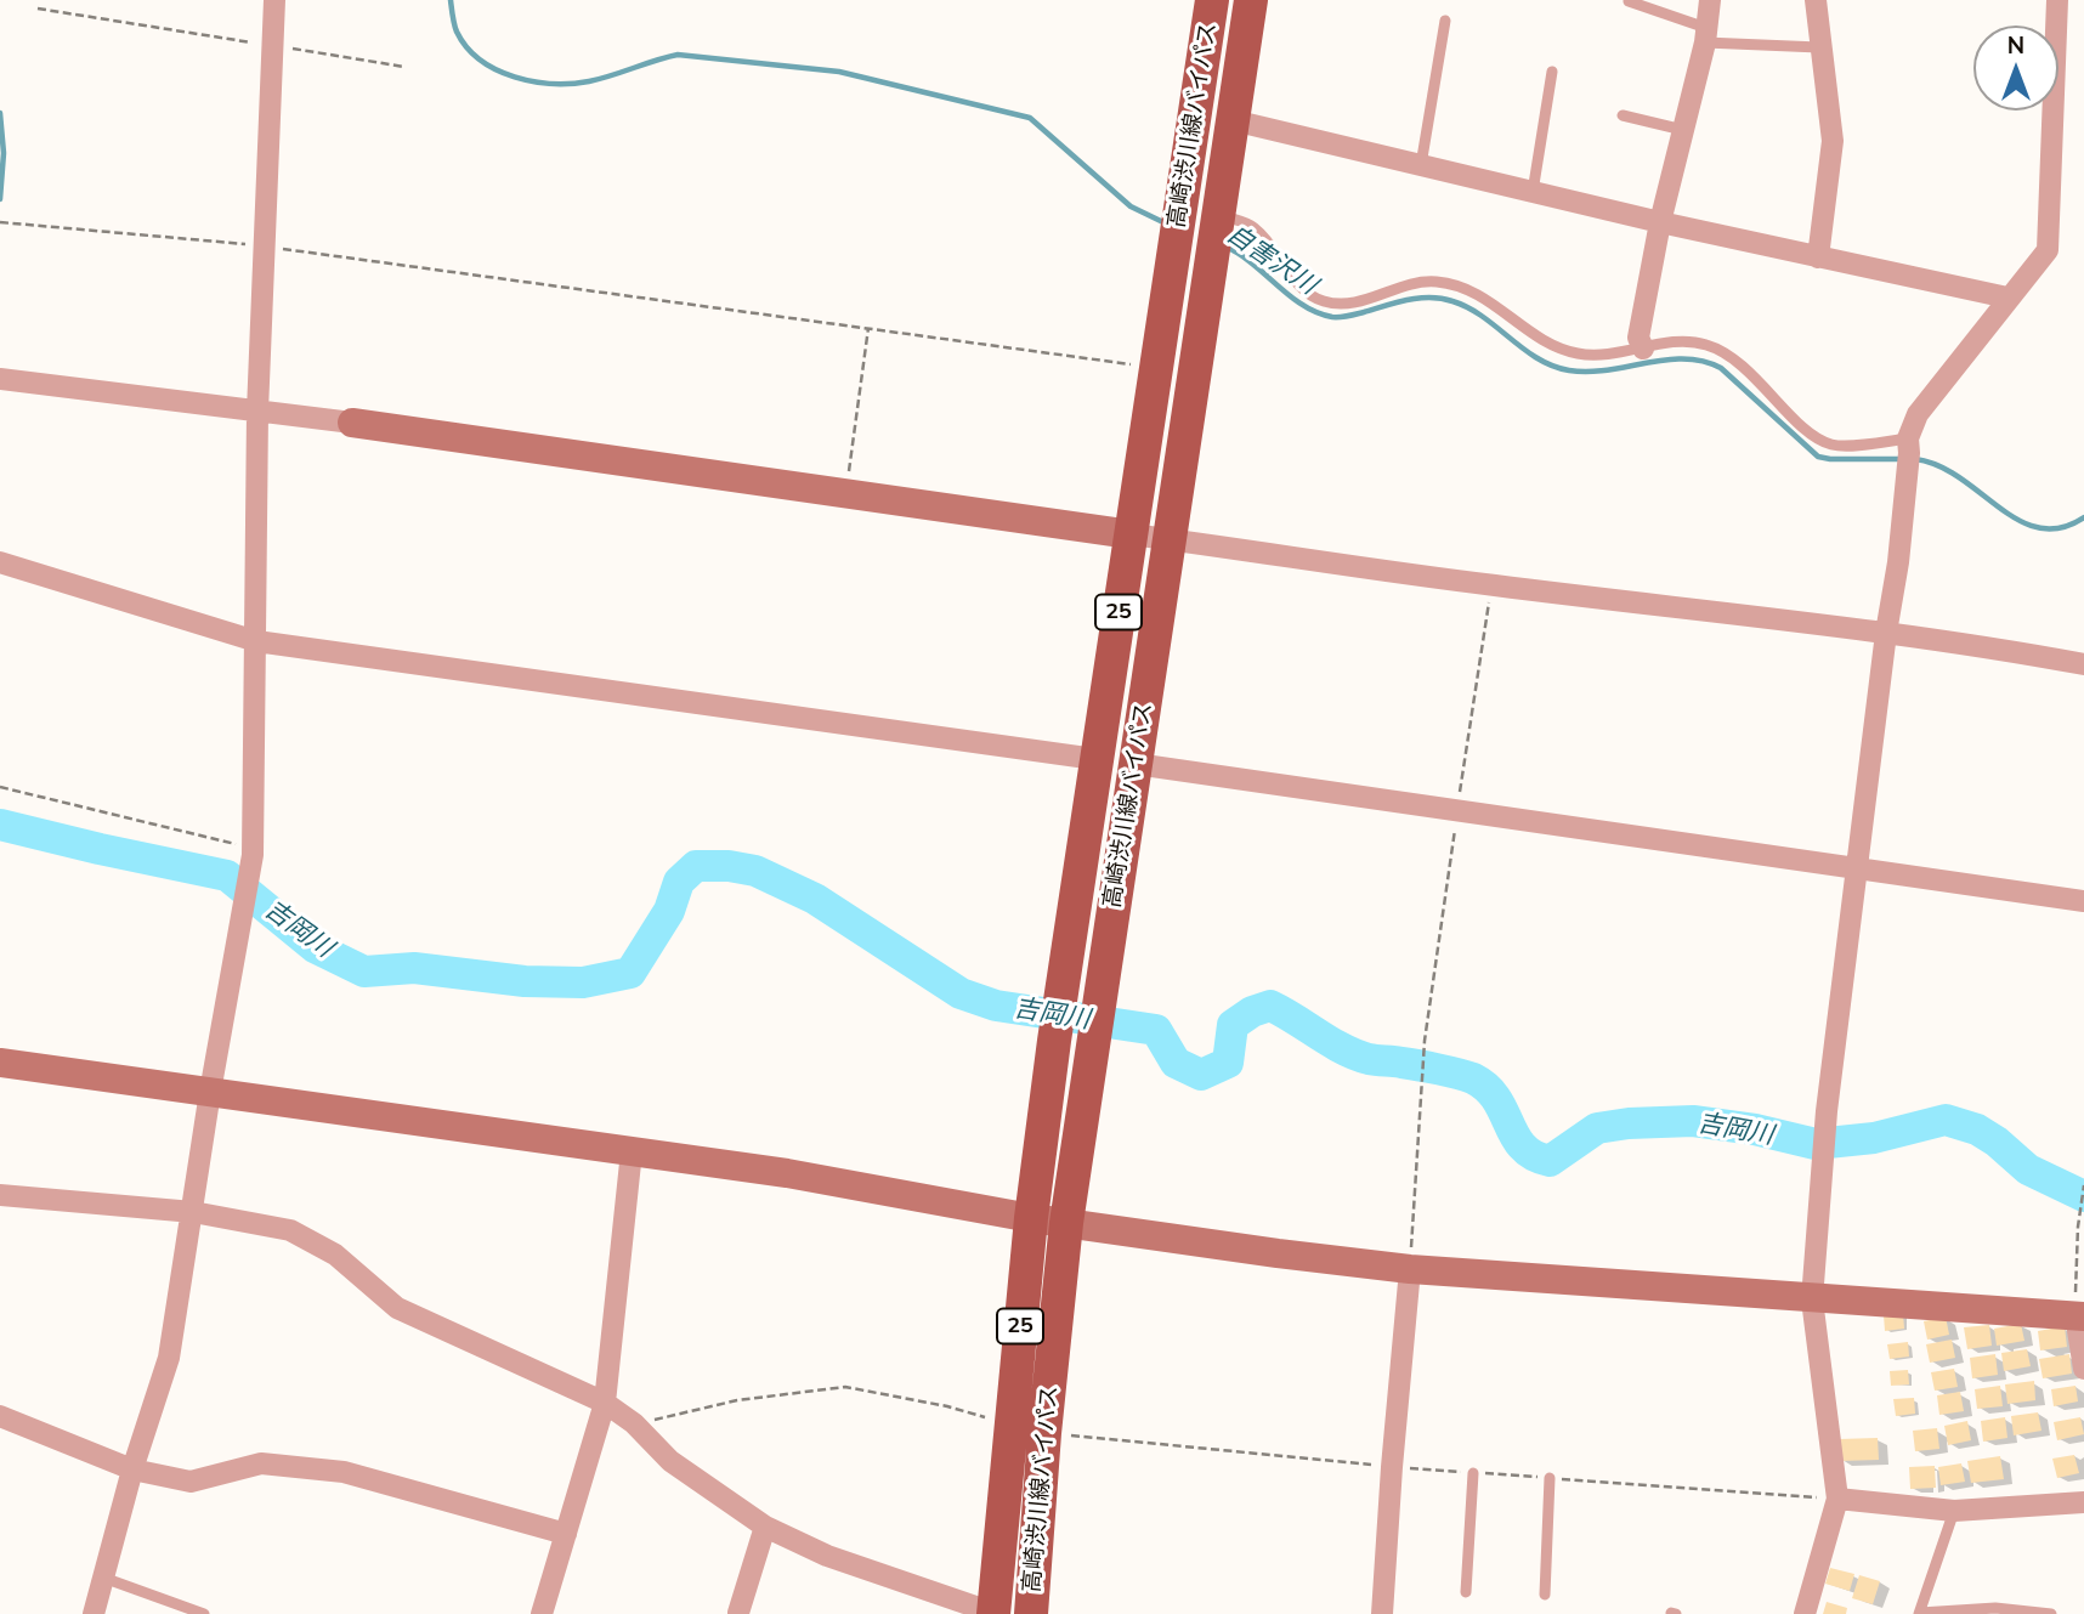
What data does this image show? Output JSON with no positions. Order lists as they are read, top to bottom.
{
  "streets": {
    "main road": ["高崎渋川線バイパス", "25"]
  },
  "water": ["自害沢川", "吉岡川"],
  "north": "top"
}
